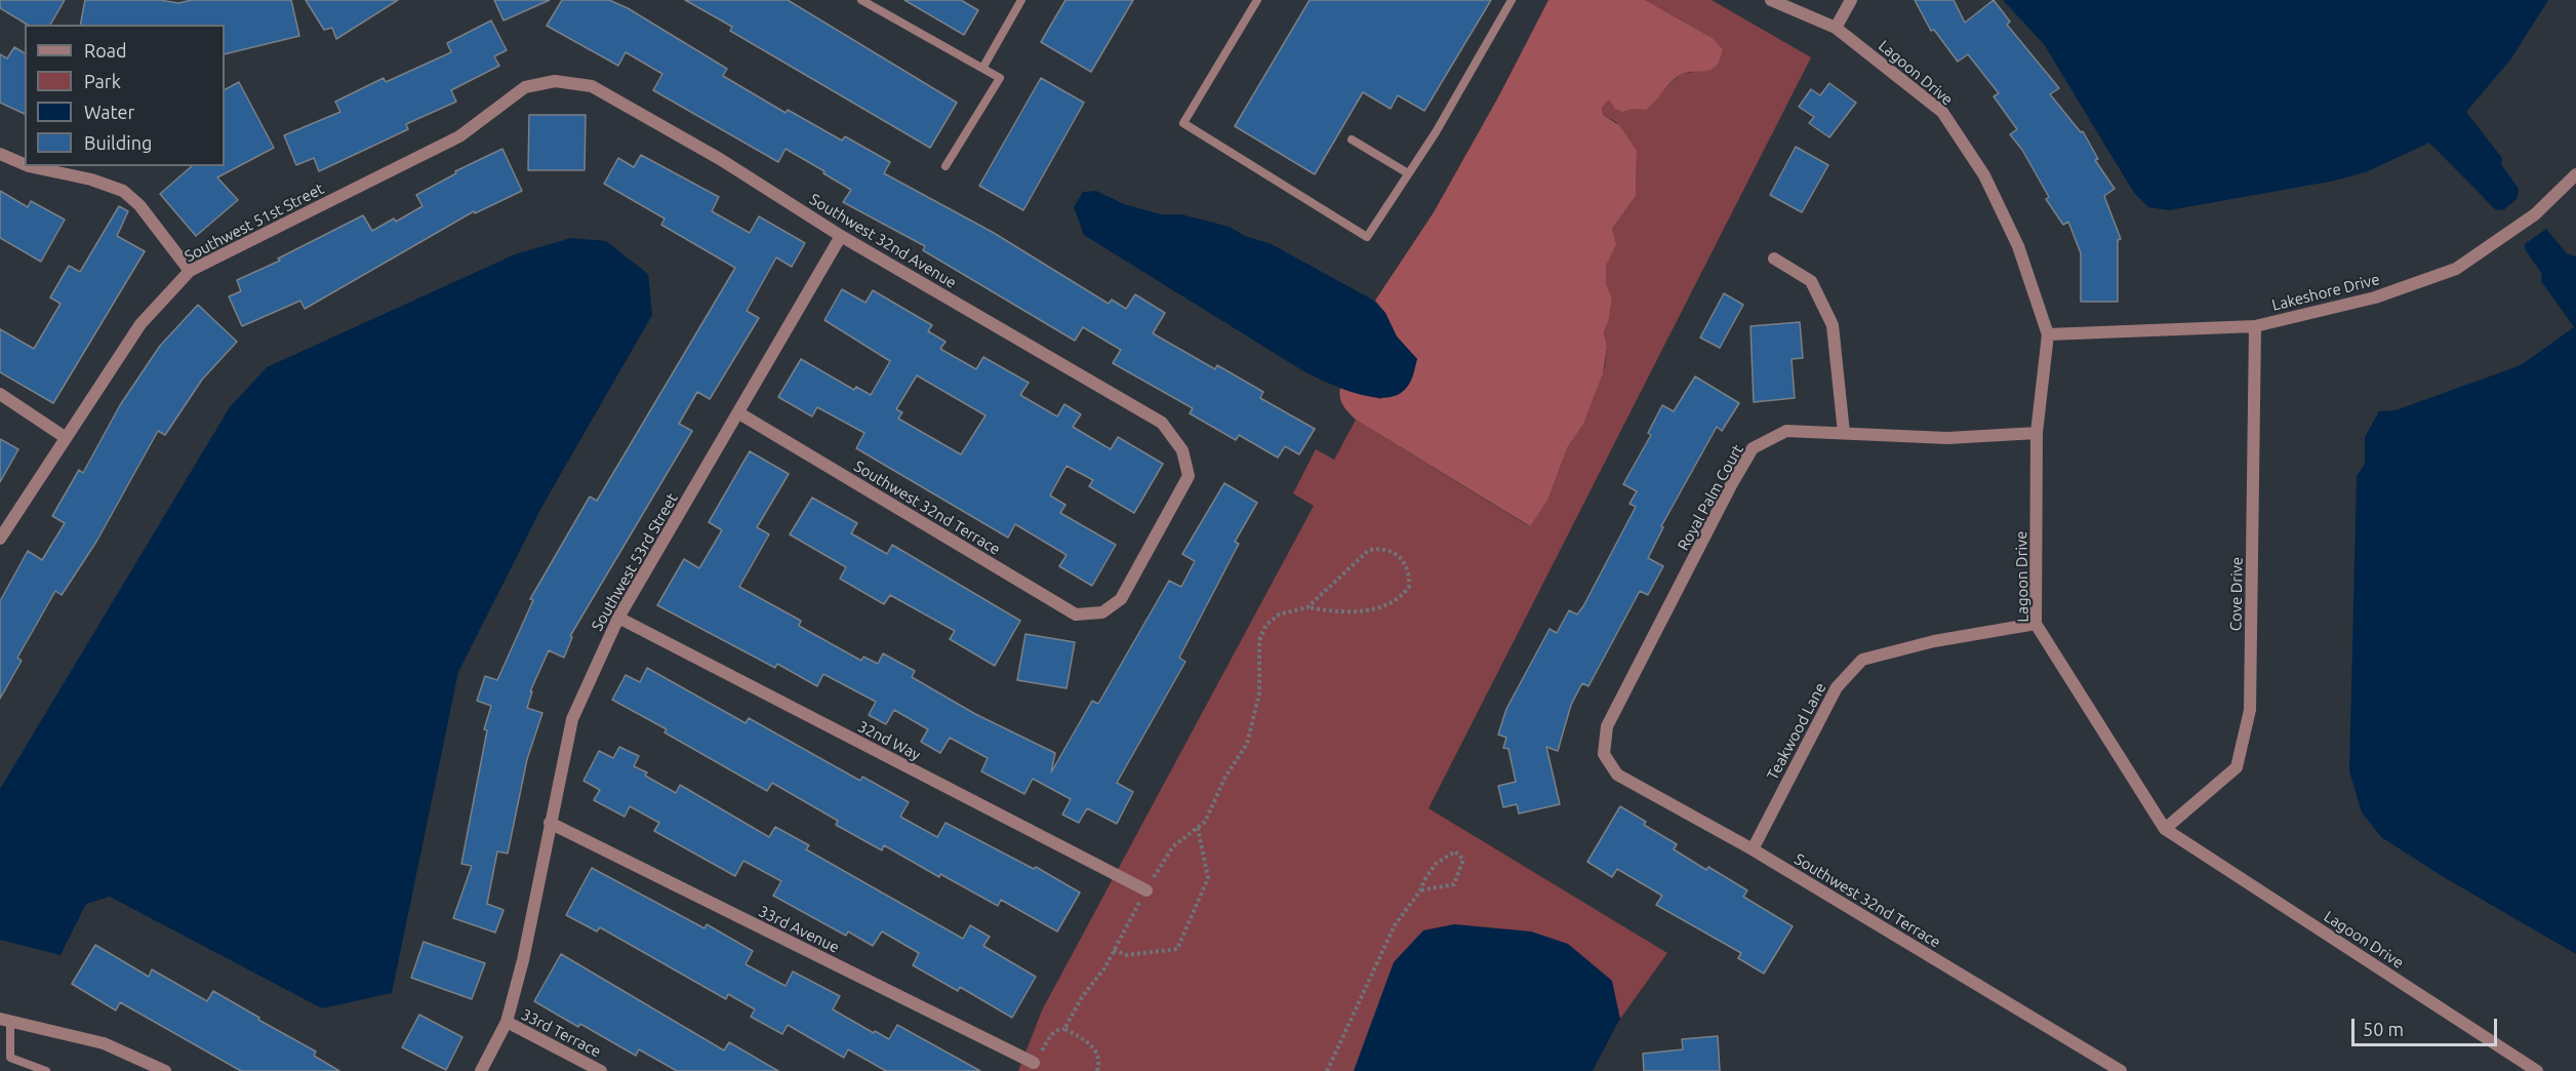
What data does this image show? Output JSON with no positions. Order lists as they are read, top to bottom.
{
  "streets": {
    "street": [
      "Lagoon Drive",
      "Southwest 51st Street",
      "Southwest 32nd Avenue",
      "Lakeshore Drive",
      "Royal Palm Court",
      "Southwest 32nd Terrace",
      "Southwest 53rd Street",
      "Cove Drive",
      "Teakwood Lane",
      "32nd Way",
      "33rd Avenue",
      "33rd Terrace"
    ]
  },
  "crossings": [
    ["Lagoon Drive", "Lakeshore Drive"],
    ["Lagoon Drive", "Royal Palm Court"],
    ["Lagoon Drive", "Cove Drive"],
    ["Lagoon Drive", "Teakwood Lane"],
    ["Southwest 51st Street", "Southwest 32nd Avenue"],
    ["Southwest 32nd Avenue", "Southwest 32nd Terrace"],
    ["Southwest 32nd Avenue", "Southwest 53rd Street"],
    ["Lakeshore Drive", "Cove Drive"],
    ["Royal Palm Court", "Southwest 32nd Terrace"],
    ["Southwest 32nd Terrace", "Southwest 53rd Street"],
    ["Southwest 32nd Terrace", "Teakwood Lane"],
    ["Southwest 53rd Street", "32nd Way"],
    ["Southwest 53rd Street", "33rd Avenue"],
    ["Southwest 53rd Street", "33rd Terrace"]
  ],
  "legend": [
    "Road",
    "Park",
    "Water",
    "Building"
  ],
  "scale_bar": "50 m"
}
